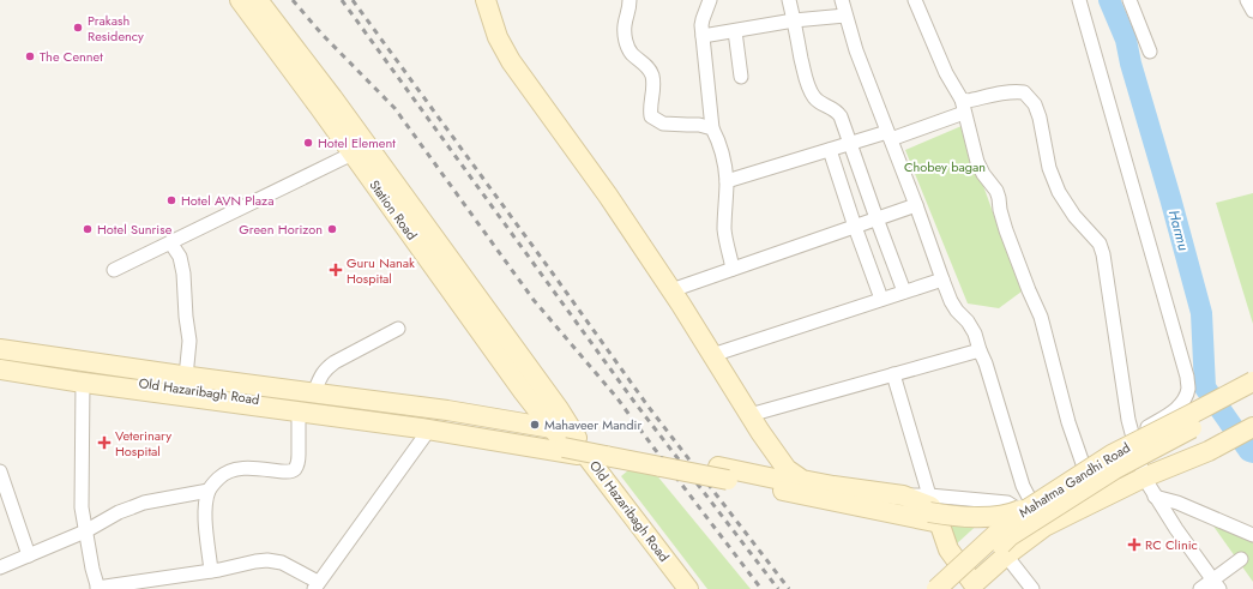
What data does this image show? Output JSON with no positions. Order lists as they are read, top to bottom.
{
  "streets": {
    "main road": ["Station Road", "Old Hazaribagh Road", "Mahatma Gandhi Road"]
  },
  "crossings": [
    ["Station Road", "Old Hazaribagh Road"]
  ],
  "water": ["Harmu"],
  "parks": ["Chobey bagan"],
  "places": {
    "other": [
      "Prakash Residency",
      "The Cennet",
      "Hotel Element",
      "Hotel AVN Plaza",
      "Hotel Sunrise",
      "Green Horizon",
      "Mahaveer Mandir"
    ],
    "health": ["Guru Nanak Hospital", "Veterinary Hospital", "RC Clinic"]
  }
}
